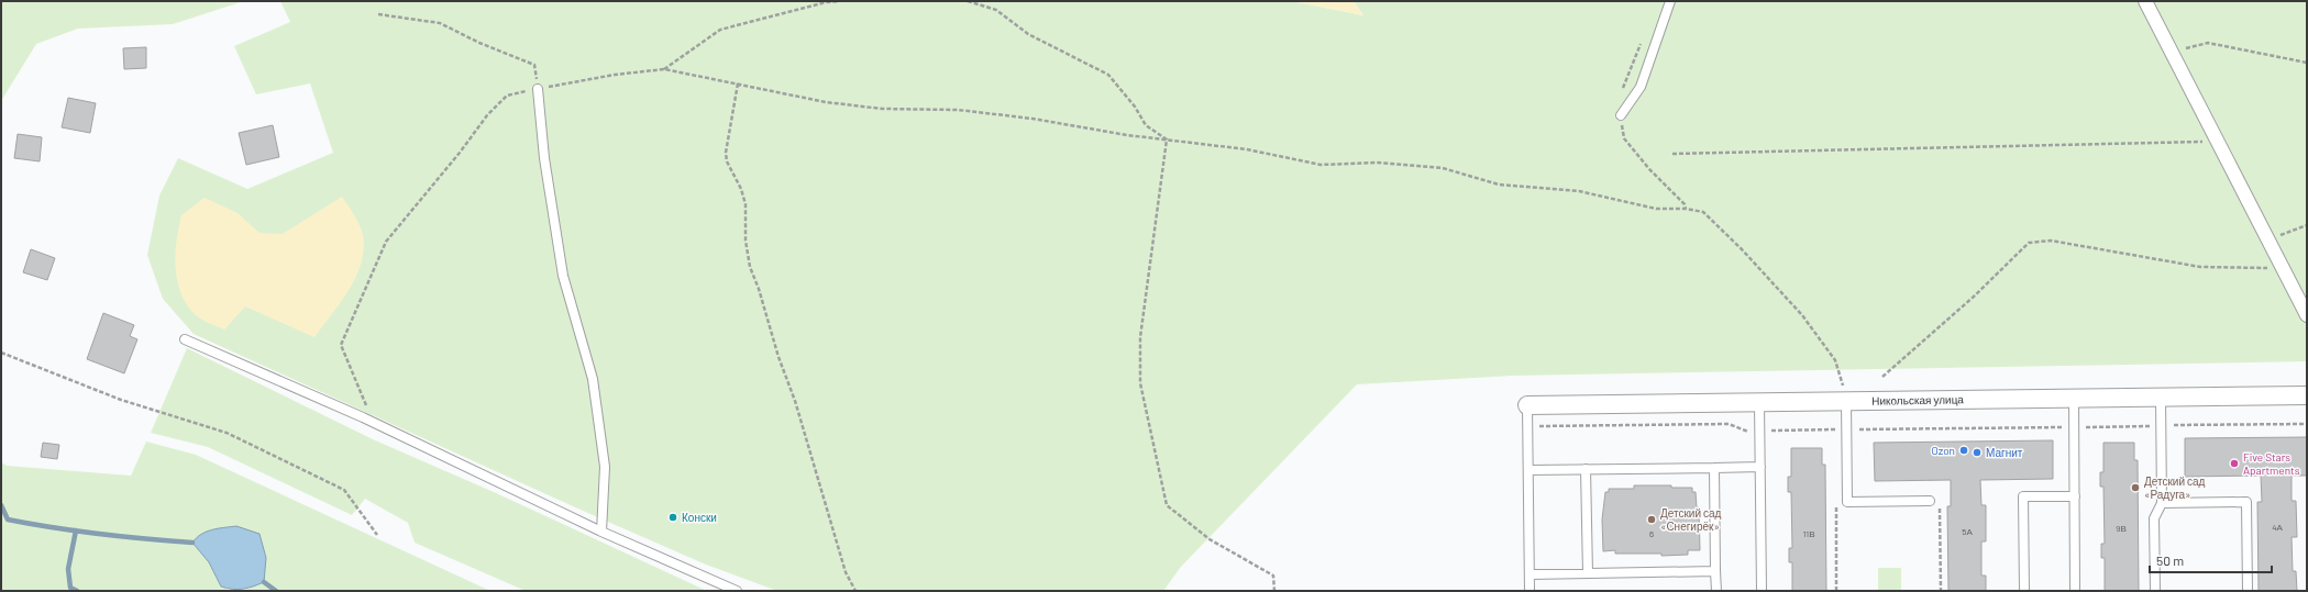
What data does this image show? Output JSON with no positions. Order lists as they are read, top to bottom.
{
  "streets": {
    "street": ["Никольская улица"]
  },
  "places": [
    "Ozon",
    "Магнит",
    "Five Stars Apartments",
    "Детский сад «Радуга»",
    "Конски",
    "Детский сад «Снегирёк»"
  ],
  "house_numbers": [
    "4А",
    "9В",
    "5А",
    "6",
    "11В"
  ],
  "scale_bar": "50 m"
}
